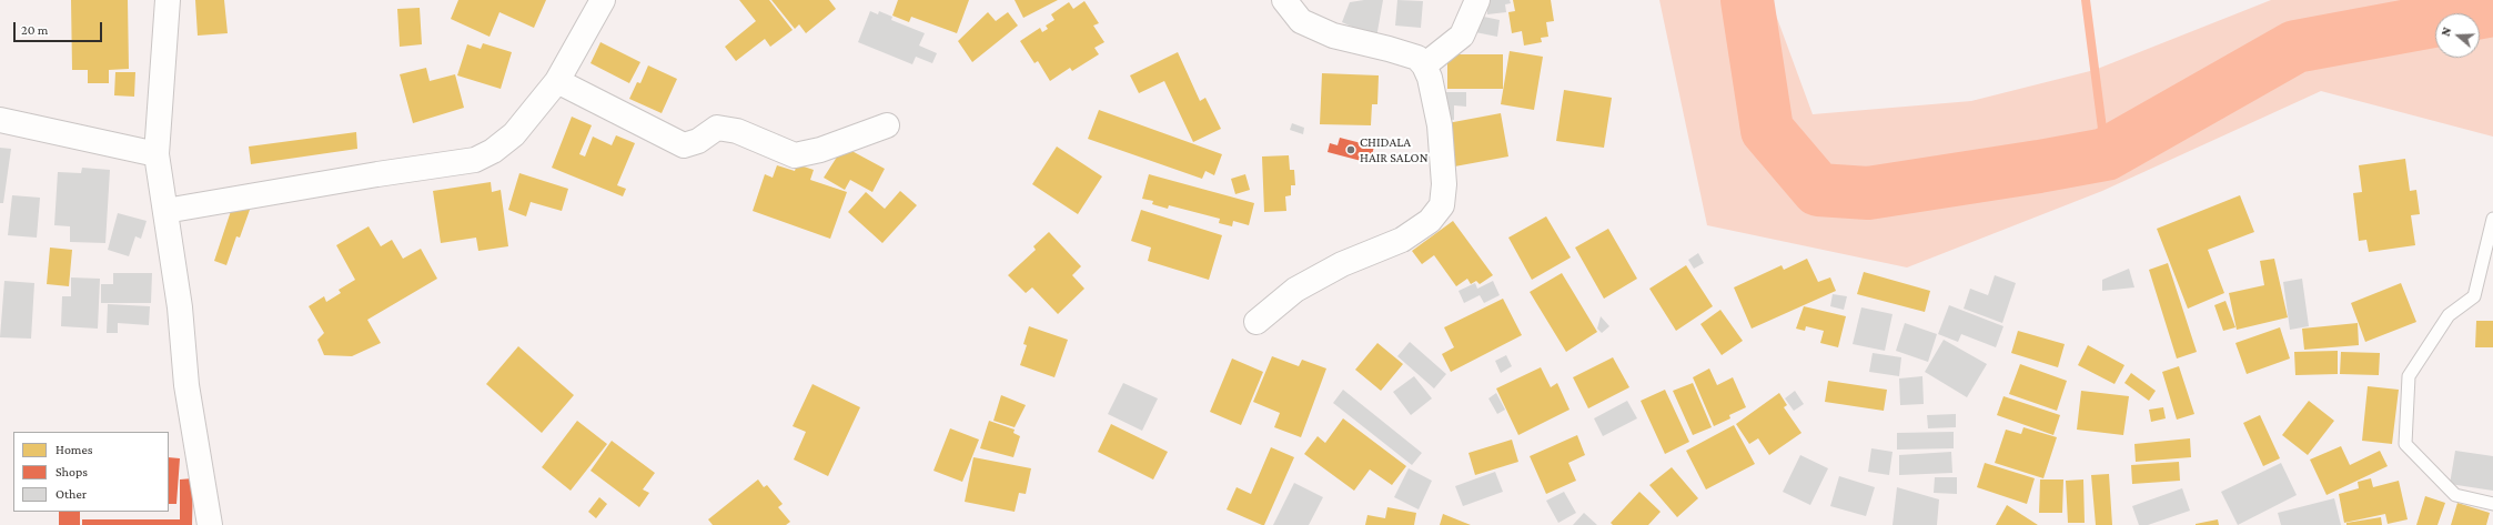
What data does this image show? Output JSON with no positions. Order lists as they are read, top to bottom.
{
  "places": ["CHIDALA HAIR SALON"],
  "legend": ["Homes", "Shops", "Other"],
  "scale_bar": "20 m",
  "north": "left"
}
